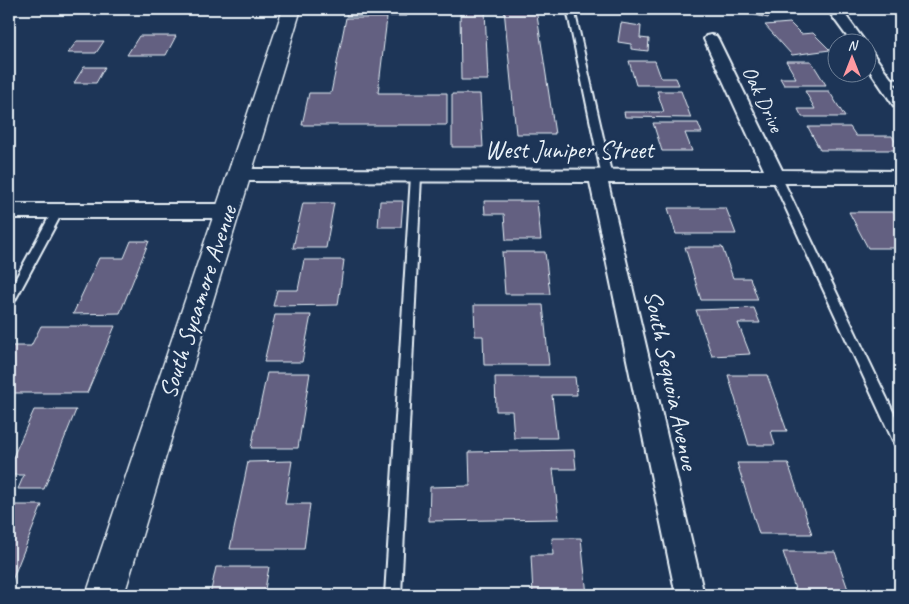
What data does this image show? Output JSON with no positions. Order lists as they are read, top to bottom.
{
  "streets": {
    "street": [
      "Oak Drive",
      "West Juniper Street",
      "South Sycamore Avenue",
      "South Sequoia Avenue"
    ]
  },
  "crossings": [
    ["Oak Drive", "West Juniper Street"],
    ["West Juniper Street", "South Sycamore Avenue"],
    ["West Juniper Street", "South Sequoia Avenue"]
  ],
  "north": "top"
}
